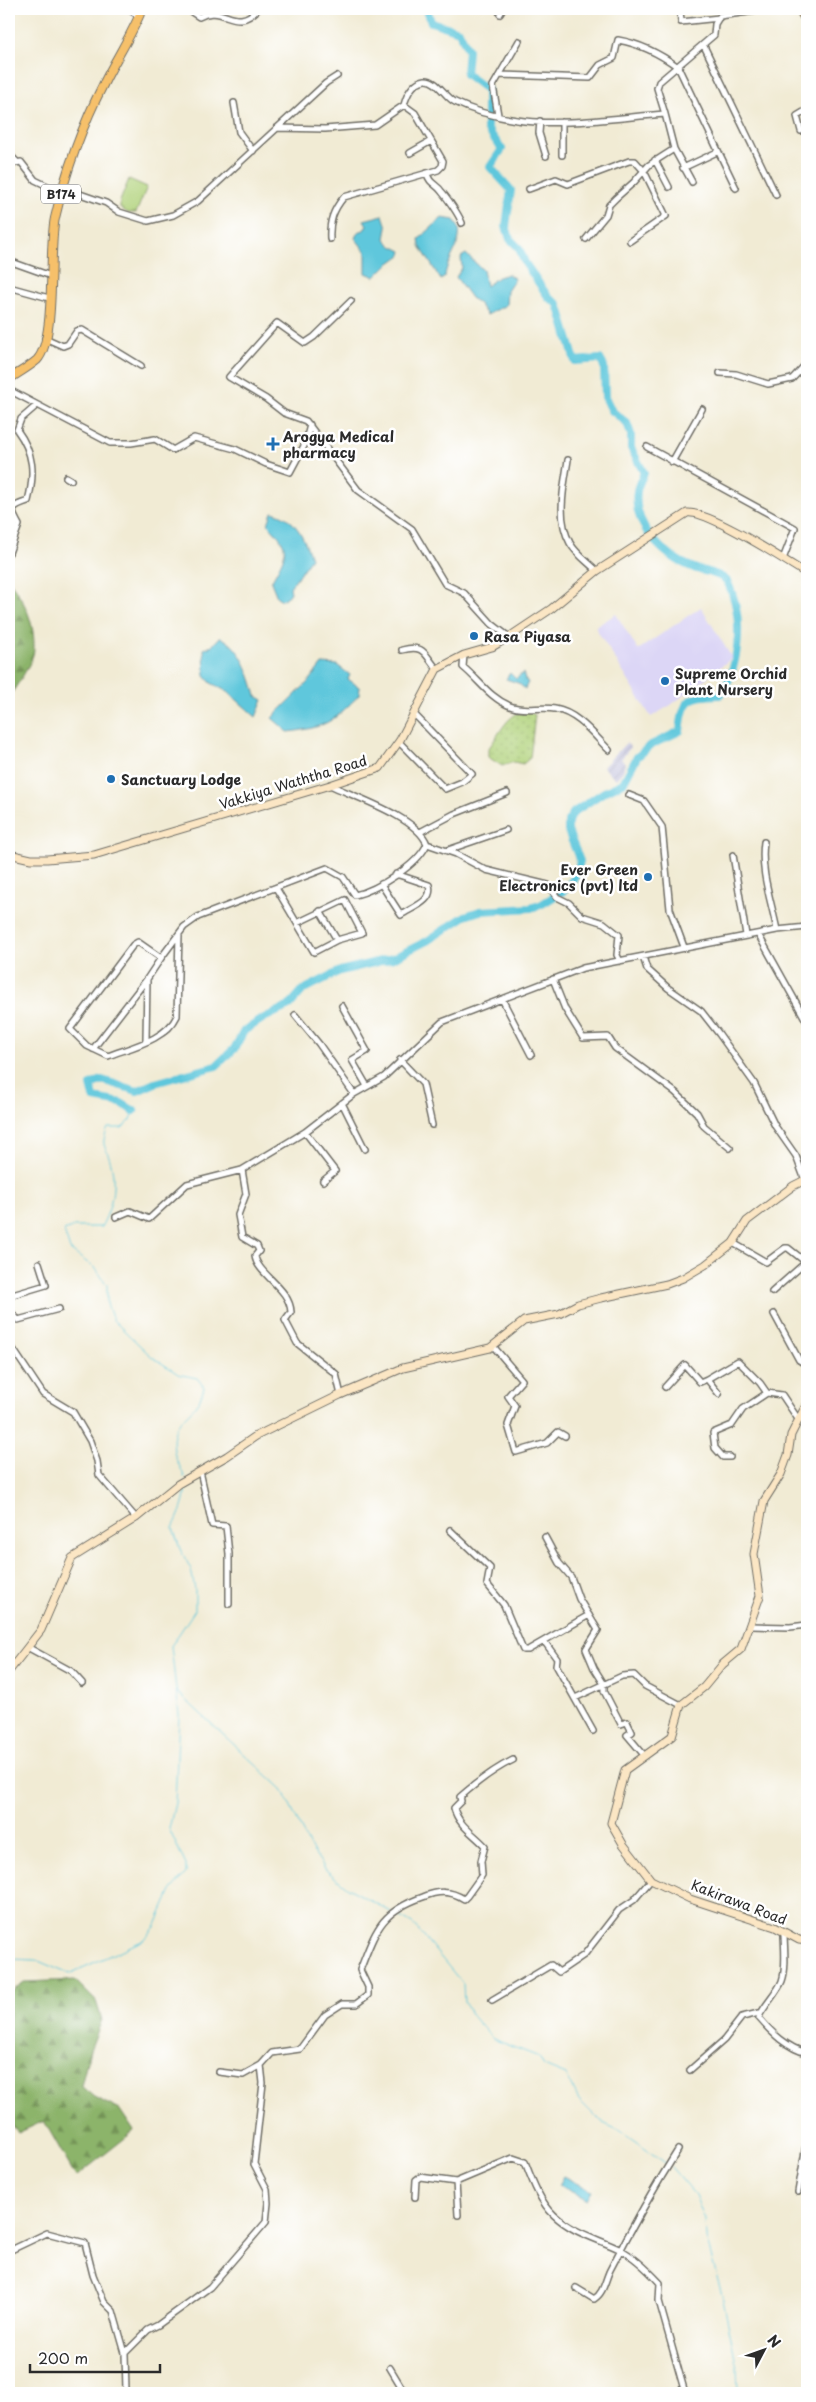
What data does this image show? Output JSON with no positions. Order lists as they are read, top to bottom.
{
  "streets": {
    "main road": ["B174"],
    "street": ["Vakkiya Waththa Road", "Kakirawa Road"]
  },
  "places": {
    "health": ["Arogya Medical pharmacy"],
    "other": [
      "Rasa Piyasa",
      "Supreme Orchid Plant Nursery",
      "Sanctuary Lodge",
      "Ever Green Electronics (pvt) ltd"
    ]
  },
  "scale_bar": "200 m",
  "north": "top right"
}
